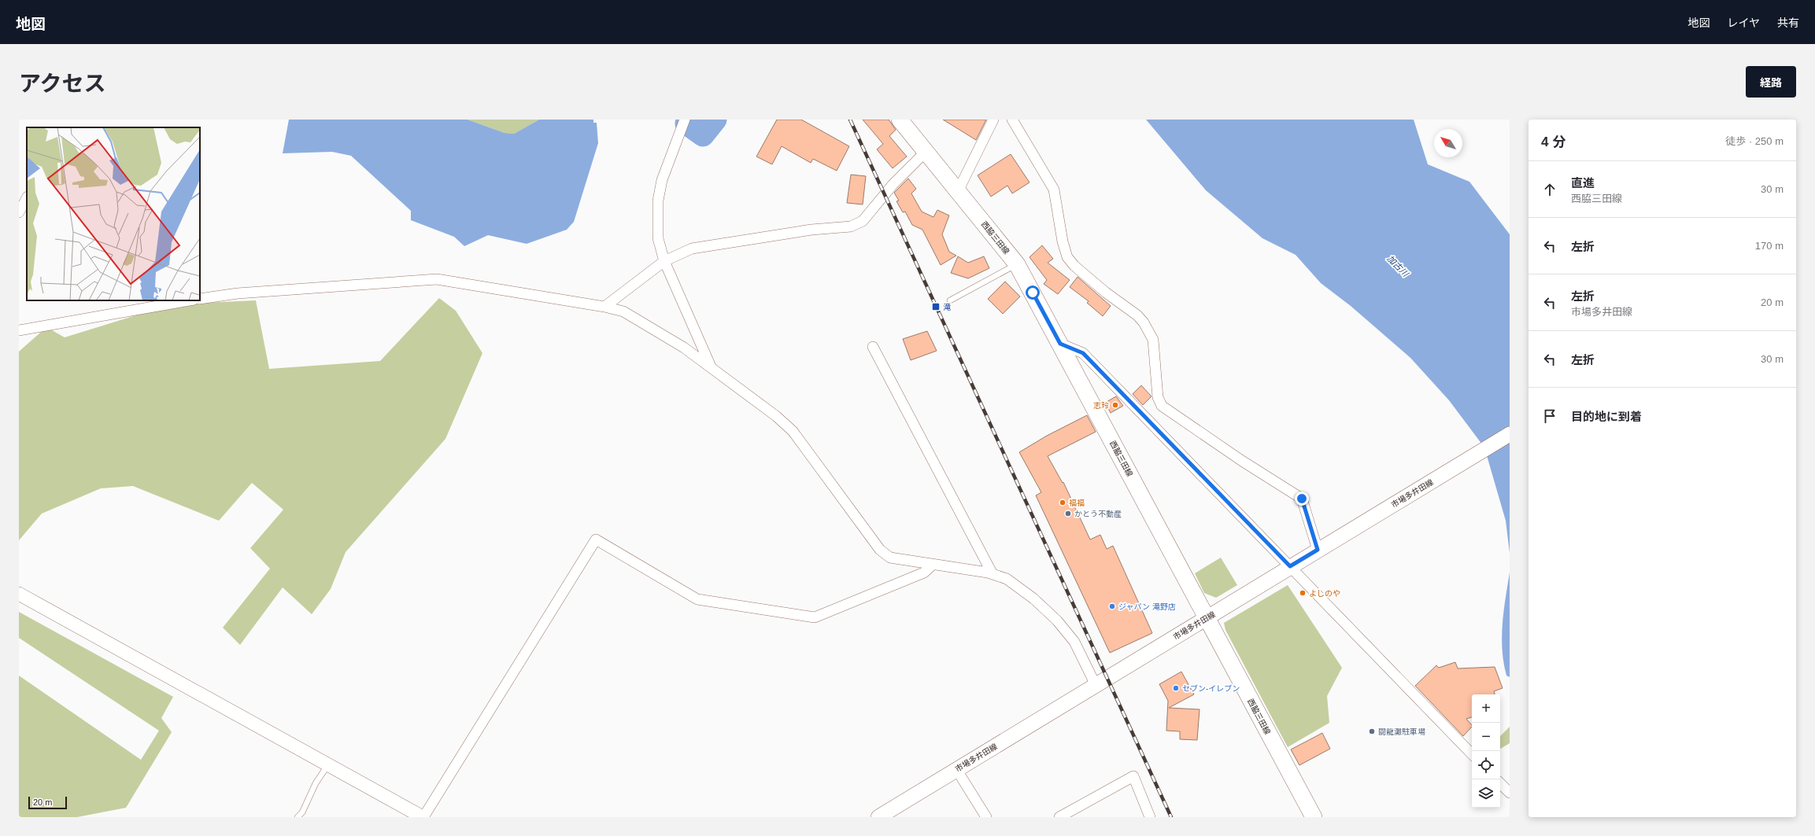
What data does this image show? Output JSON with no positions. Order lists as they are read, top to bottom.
{
  "streets": {
    "main road": ["西脇三田線", "市場多井田線"]
  },
  "crossings": [
    ["西脇三田線", "市場多井田線"]
  ],
  "water": ["加古川"],
  "places": {
    "transit": ["滝"],
    "other": [
      "志玲",
      "福福",
      "かとう不動産",
      "よしのや",
      "ジャパン 滝野店",
      "セブン-イレブン",
      "闘龍灘駐車場"
    ]
  },
  "scale_bar": "20 m",
  "north": "top left",
  "page": {
    "header": "地図",
    "nav": ["地図", "レイヤ", "共有"],
    "title": "アクセス",
    "buttons": "経路",
    "heading": ["4 分", "徒歩 · 250 m"],
    "list": [
      ["直進", "西脇三田線", "30 m"],
      ["左折", "170 m"],
      ["左折", "市場多井田線", "20 m"],
      ["左折", "30 m"],
      "目的地に到着"
    ],
    "map_buttons": ["+", "−"],
    "scale": "20 m"
  }
}
